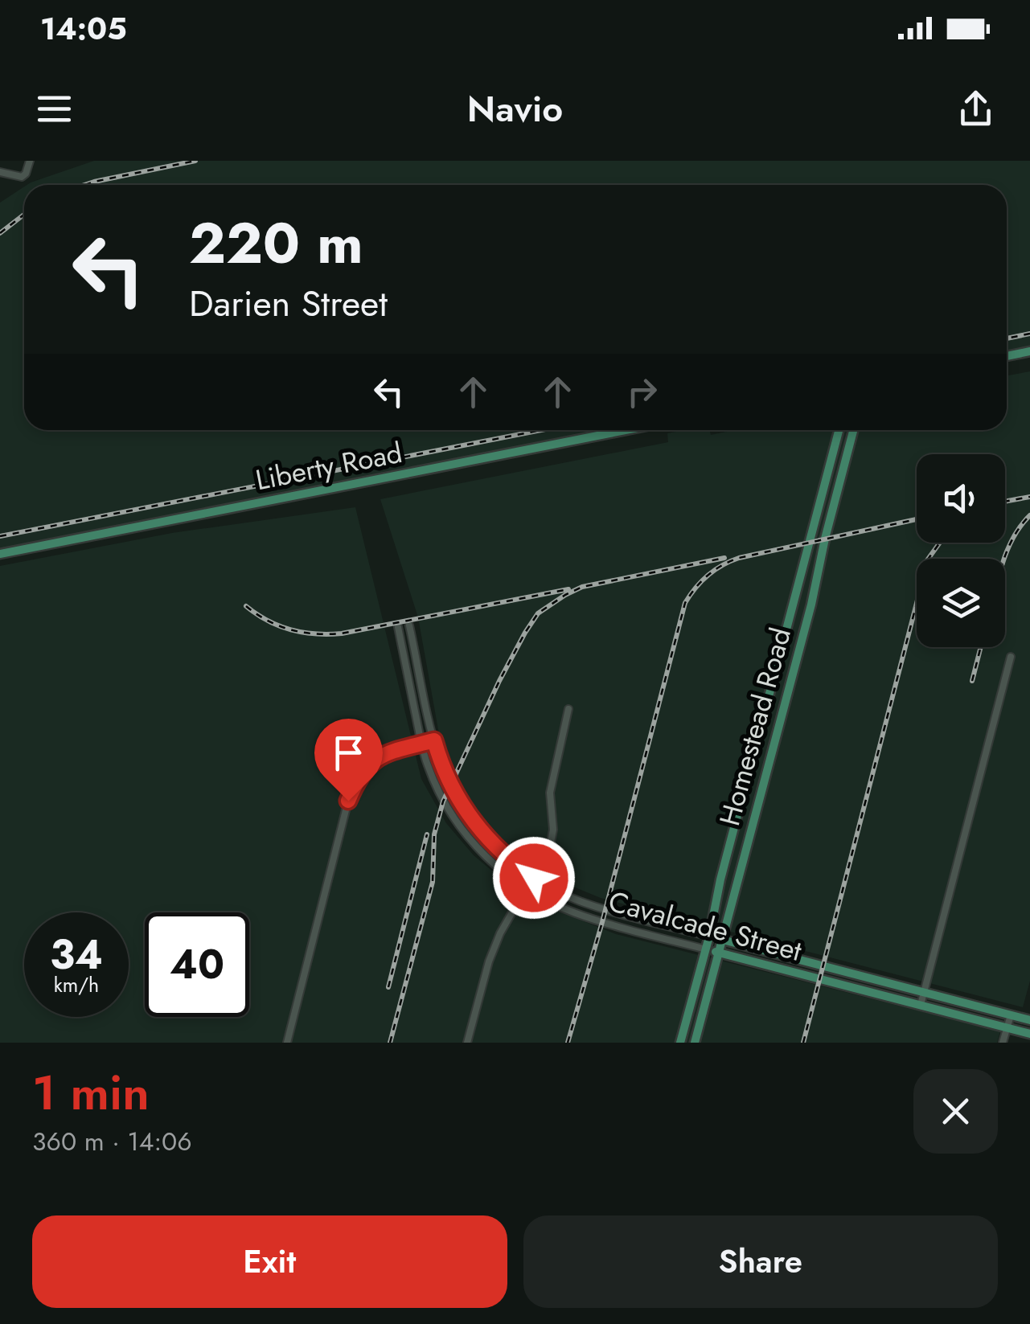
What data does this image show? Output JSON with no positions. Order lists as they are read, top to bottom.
{
  "streets": {
    "main road": ["Liberty Road", "Homestead Road", "Cavalcade Street"]
  },
  "crossings": [
    ["Homestead Road", "Cavalcade Street"]
  ],
  "page": {
    "status": "14:05",
    "header": "Navio",
    "turn": ["220 m", "Darien Street"],
    "speed": "34 km/h",
    "limit": "40",
    "heading": ["1 min", "360 m · 14:06"],
    "buttons": ["Exit", "Share"]
  }
}
